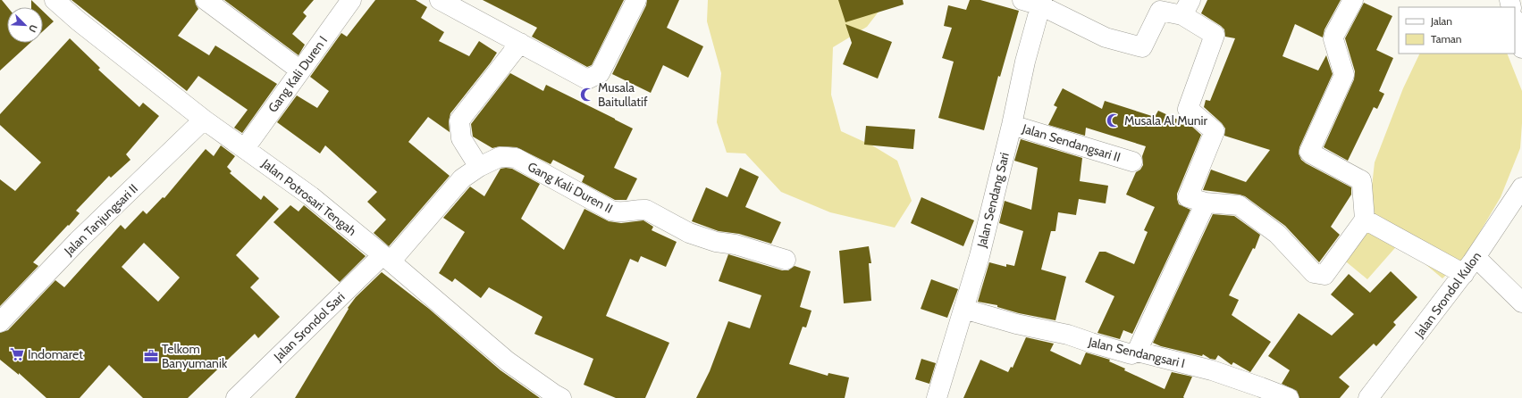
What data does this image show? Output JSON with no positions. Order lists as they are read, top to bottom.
{
  "streets": {
    "street": [
      "Gang Kali Duren I",
      "Jalan Sendangsari II",
      "Gang Kali Duren II",
      "Jalan Potrosari Tengah",
      "Jalan Sendang Sari",
      "Jalan Tanjungsari II",
      "Jalan Srondol Kulon",
      "Jalan Srondol Sari",
      "Jalan Sendangsari I"
    ]
  },
  "crossings": [
    ["Gang Kali Duren I", "Jalan Potrosari Tengah"],
    ["Jalan Sendangsari II", "Jalan Sendang Sari"],
    ["Gang Kali Duren II", "Jalan Potrosari Tengah"],
    ["Gang Kali Duren II", "Jalan Srondol Sari"],
    ["Jalan Potrosari Tengah", "Jalan Tanjungsari II"],
    ["Jalan Potrosari Tengah", "Jalan Srondol Sari"],
    ["Jalan Sendang Sari", "Jalan Sendangsari I"]
  ],
  "places": {
    "mosque": ["Musala Baitullatif", "Musala Al Munir"],
    "supermarket": ["Indomaret"],
    "office": ["Telkom Banyumanik"]
  },
  "legend": ["Jalan", "Taman"],
  "north": "bottom right"
}
